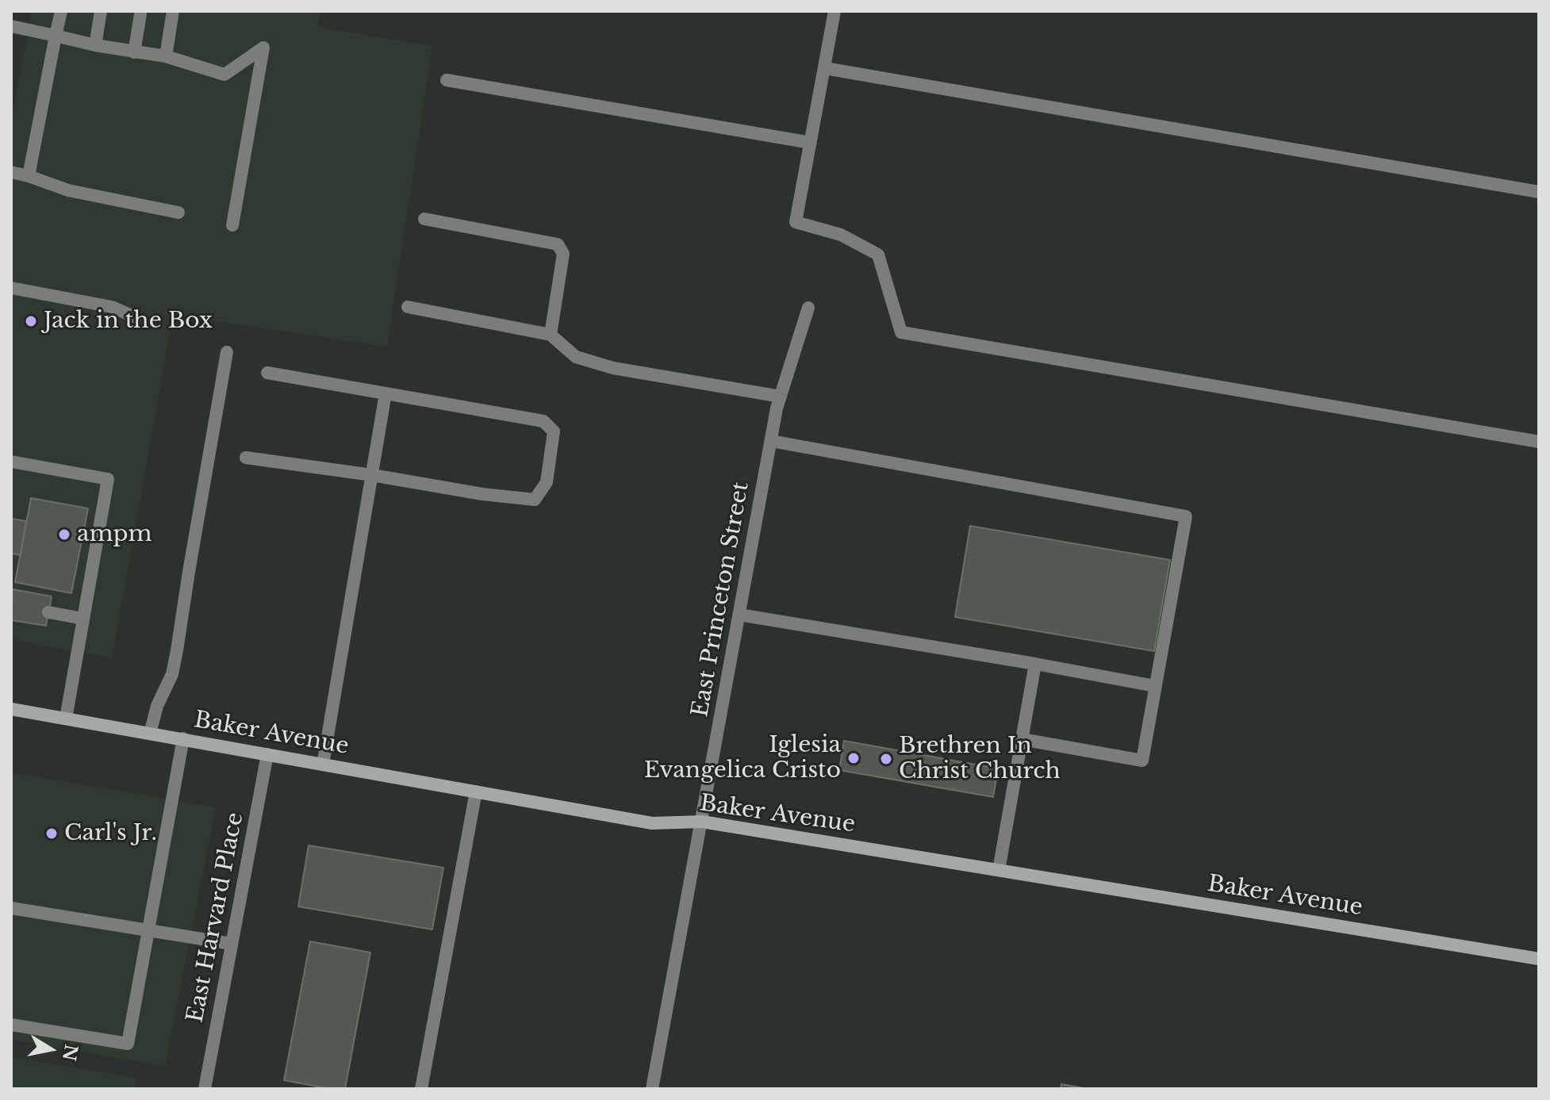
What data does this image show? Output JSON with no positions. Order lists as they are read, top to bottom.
{
  "streets": {
    "street": ["East Princeton Street", "Baker Avenue", "East Harvard Place"]
  },
  "crossings": [
    ["East Princeton Street", "Baker Avenue"],
    ["Baker Avenue", "East Harvard Place"]
  ],
  "places": [
    "Jack in the Box",
    "ampm",
    "Iglesia Evangelica Cristo",
    "Brethren In Christ Church",
    "Carl's Jr."
  ],
  "north": "right"
}
